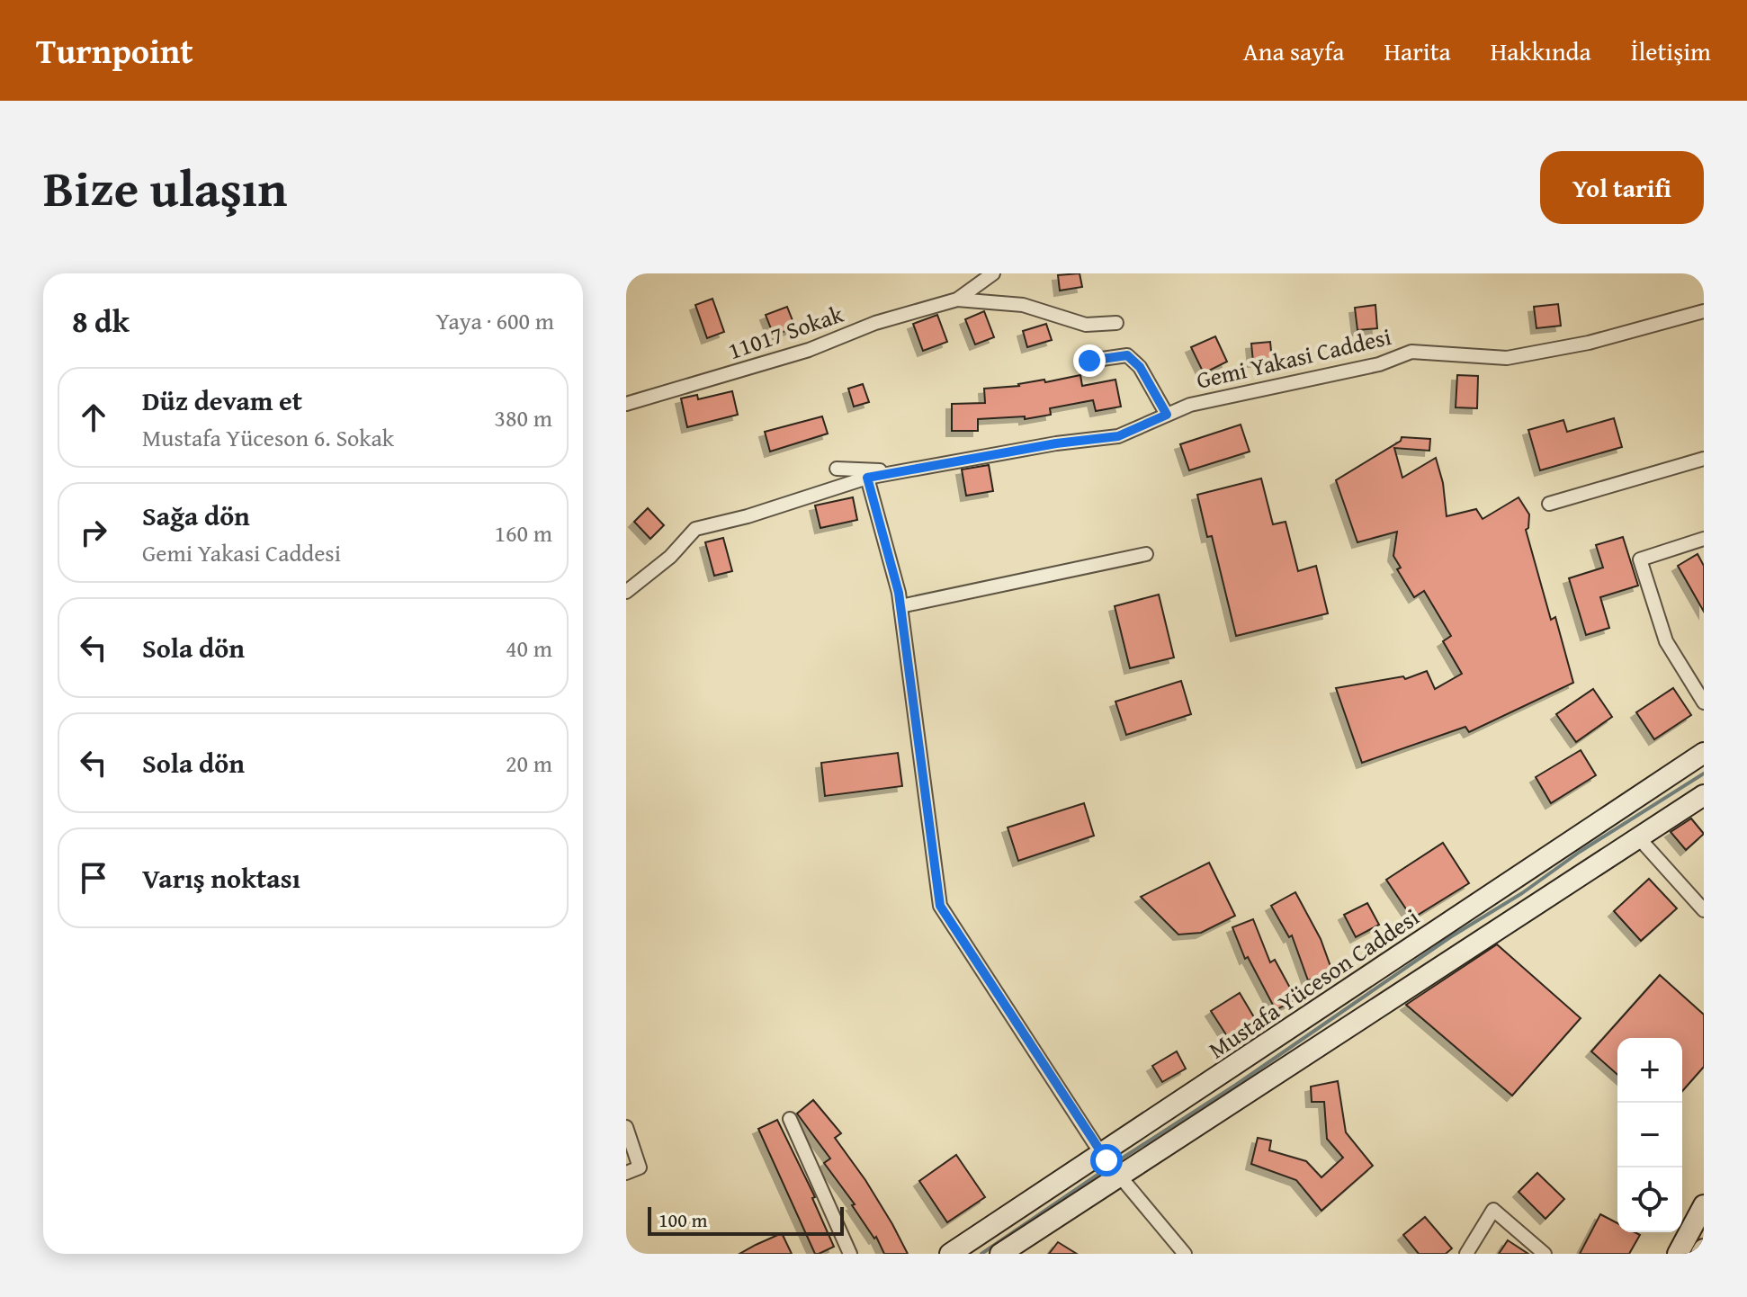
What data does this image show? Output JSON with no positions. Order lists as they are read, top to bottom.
{
  "streets": {
    "street": ["11017 Sokak", "Gemi Yakasi Caddesi", "Mustafa Yüceson Caddesi"]
  },
  "scale_bar": "100 m",
  "page": {
    "header": "Turnpoint",
    "nav": [
      "Ana sayfa",
      "Harita",
      "Hakkında",
      "İletişim"
    ],
    "title": "Bize ulaşın",
    "buttons": "Yol tarifi",
    "heading": ["8 dk", "Yaya · 600 m"],
    "list": [
      ["Düz devam et", "Mustafa Yüceson 6. Sokak", "380 m"],
      ["Sağa dön", "Gemi Yakasi Caddesi", "160 m"],
      ["Sola dön", "40 m"],
      ["Sola dön", "20 m"],
      "Varış noktası"
    ],
    "map_buttons": ["+", "−"],
    "scale": "100 m"
  }
}
